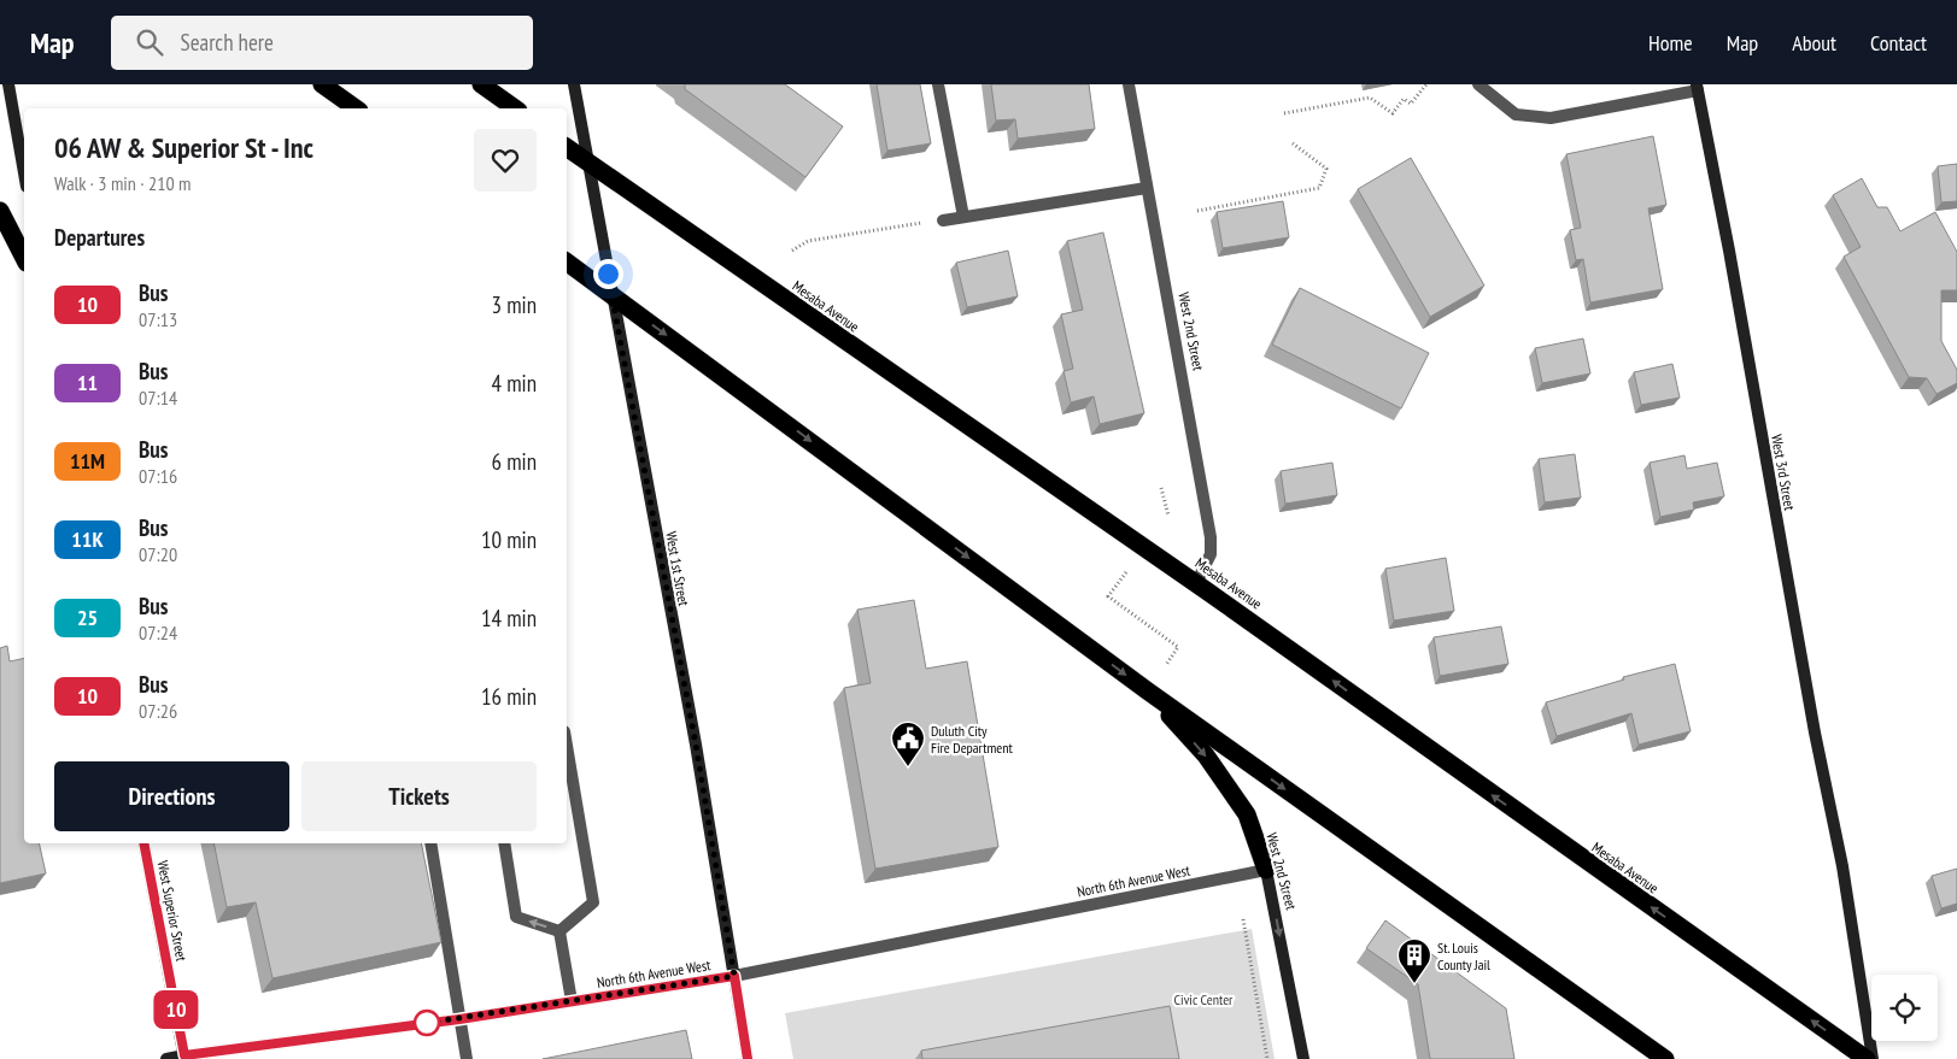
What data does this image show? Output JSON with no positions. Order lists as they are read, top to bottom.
{
  "streets": {
    "highway": ["Mesaba Avenue", "West 2nd Street"],
    "street": [
      "West 3rd Street",
      "West 1st Street",
      "North 6th Avenue West",
      "West Superior Street"
    ]
  },
  "crossings": [
    ["Mesaba Avenue", "West 2nd Street"],
    ["Mesaba Avenue", "West 1st Street"],
    ["West 2nd Street", "North 6th Avenue West"],
    ["West 1st Street", "North 6th Avenue West"],
    ["North 6th Avenue West", "West Superior Street"]
  ],
  "one_way": ["West 2nd Street"],
  "parks": ["Civic Center"],
  "places": {
    "public building": ["Duluth City Fire Department"],
    "building": ["St. Louis County Jail"]
  },
  "lines": ["bus line 10"],
  "page": {
    "header": "Map",
    "search": "Search here",
    "nav": [
      "Home",
      "Map",
      "About",
      "Contact"
    ],
    "on_map": "10",
    "heading": [
      ["06 AW & Superior St - Inc", "Walk · 3 min · 210 m"],
      "Departures"
    ],
    "list": [
      {
        "mark": "10",
        "name": "Bus",
        "note": "07:13",
        "value": "3 min"
      },
      {
        "mark": "11",
        "name": "Bus",
        "note": "07:14",
        "value": "4 min"
      },
      {
        "mark": "11M",
        "name": "Bus",
        "note": "07:16",
        "value": "6 min"
      },
      {
        "mark": "11K",
        "name": "Bus",
        "note": "07:20",
        "value": "10 min"
      },
      {
        "mark": "25",
        "name": "Bus",
        "note": "07:24",
        "value": "14 min"
      },
      {
        "mark": "10",
        "name": "Bus",
        "note": "07:26",
        "value": "16 min"
      }
    ],
    "buttons": ["Directions", "Tickets"]
  }
}
